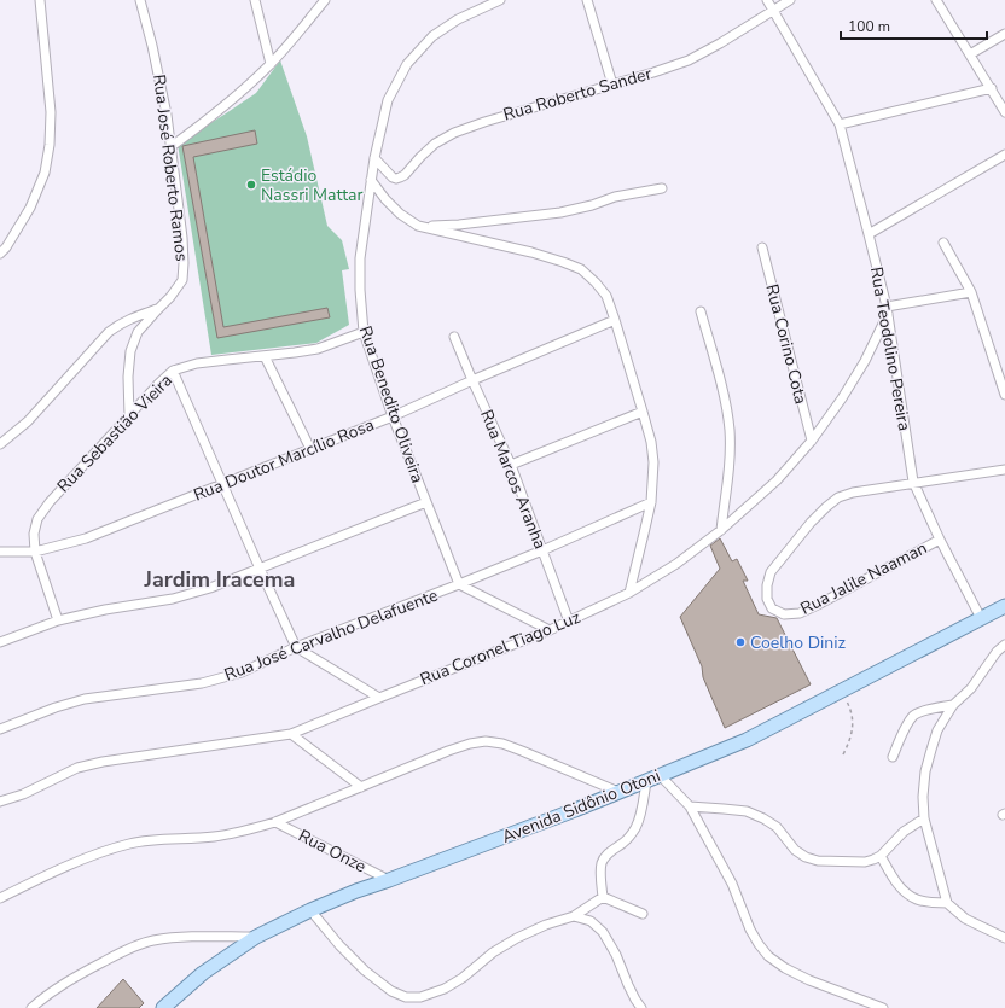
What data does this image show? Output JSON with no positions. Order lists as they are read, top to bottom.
{
  "streets": {
    "main road": ["Avenida Sidônio Otoni"],
    "street": [
      "Rua Roberto Sander",
      "Rua José Roberto Ramos",
      "Rua Corino Cota",
      "Rua Teodolino Pereira",
      "Rua Benedito Oliveira",
      "Rua Sebastião Vieira",
      "Rua Doutor Marcílio Rosa",
      "Rua Marcos Aranha",
      "Rua Jalile Naaman",
      "Rua José Carvalho Delafuente",
      "Rua Coronel Tiago Luz",
      "Rua Onze"
    ]
  },
  "crossings": [
    ["Rua Roberto Sander", "Rua Teodolino Pereira"],
    ["Rua Roberto Sander", "Rua Benedito Oliveira"],
    ["Rua Corino Cota", "Rua Coronel Tiago Luz"],
    ["Rua Teodolino Pereira", "Rua Jalile Naaman"],
    ["Rua Teodolino Pereira", "Rua Coronel Tiago Luz"],
    ["Rua Teodolino Pereira", "Avenida Sidônio Otoni"],
    ["Rua Benedito Oliveira", "Rua Sebastião Vieira"],
    ["Rua Benedito Oliveira", "Rua Doutor Marcílio Rosa"],
    ["Rua Benedito Oliveira", "Rua José Carvalho Delafuente"],
    ["Rua Sebastião Vieira", "Rua Doutor Marcílio Rosa"],
    ["Rua Doutor Marcílio Rosa", "Rua Marcos Aranha"],
    ["Rua Marcos Aranha", "Rua José Carvalho Delafuente"],
    ["Rua Marcos Aranha", "Rua Coronel Tiago Luz"],
    ["Avenida Sidônio Otoni", "Rua Onze"]
  ],
  "districts": ["Jardim Iracema"],
  "places": ["Estádio Nassri Mattar", "Coelho Diniz"],
  "scale_bar": "100 m"
}
